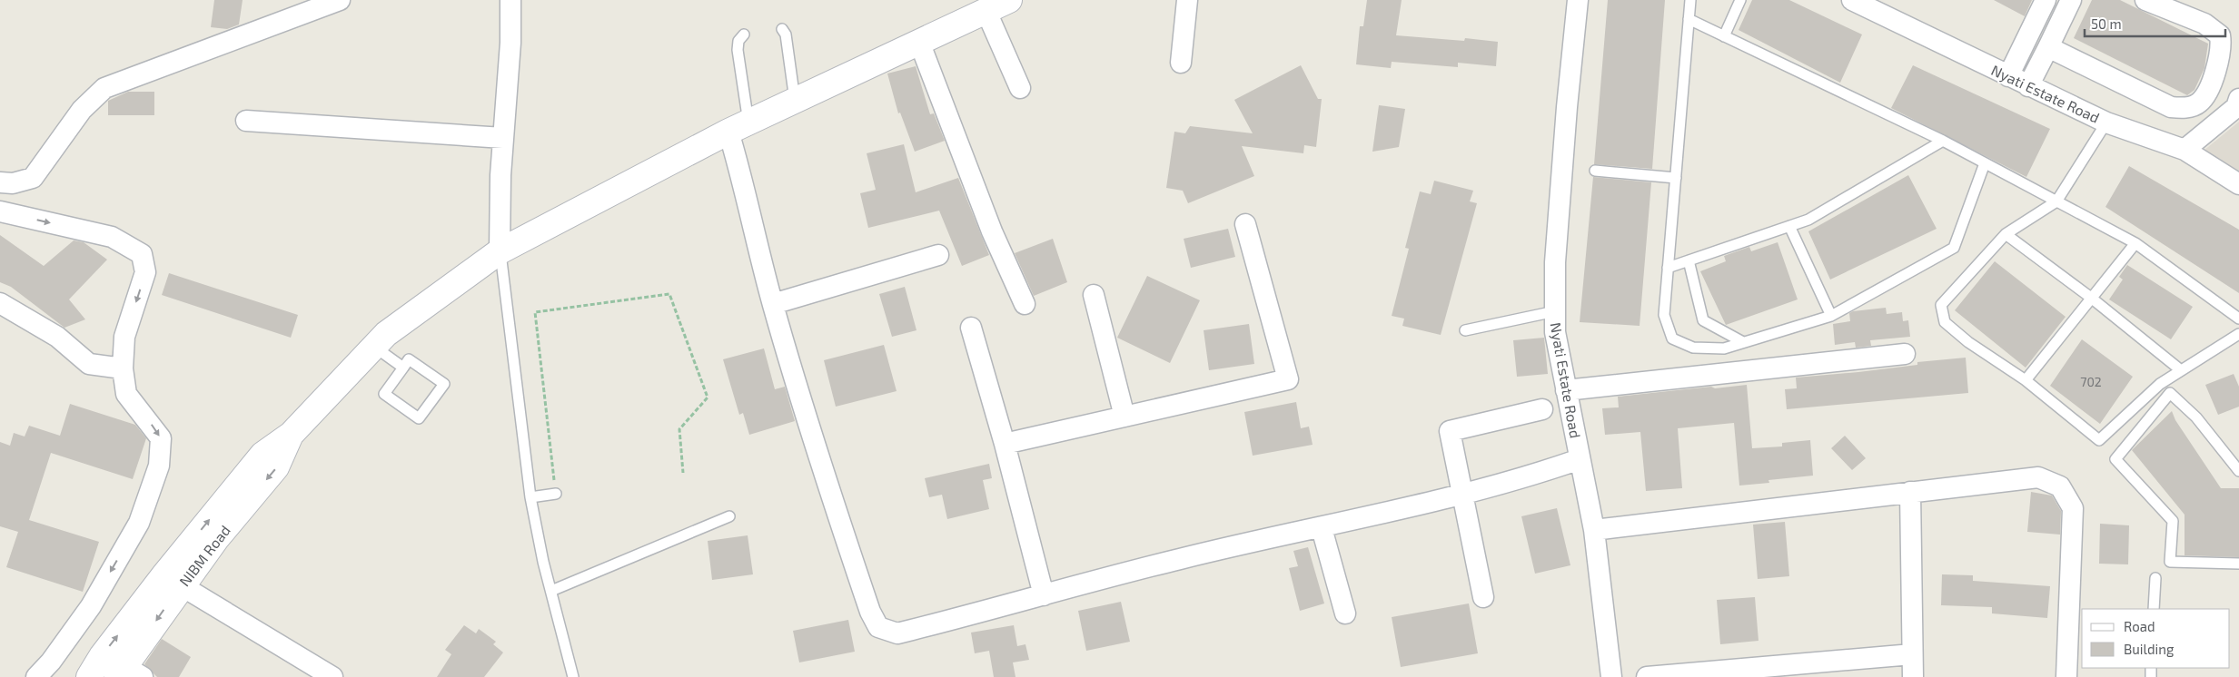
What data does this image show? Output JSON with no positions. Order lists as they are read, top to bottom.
{
  "streets": {
    "main road": ["NIBM Road"],
    "street": ["Nyati Estate Road"]
  },
  "house_numbers": ["702"],
  "legend": ["Road", "Building"],
  "scale_bar": "50 m"
}
